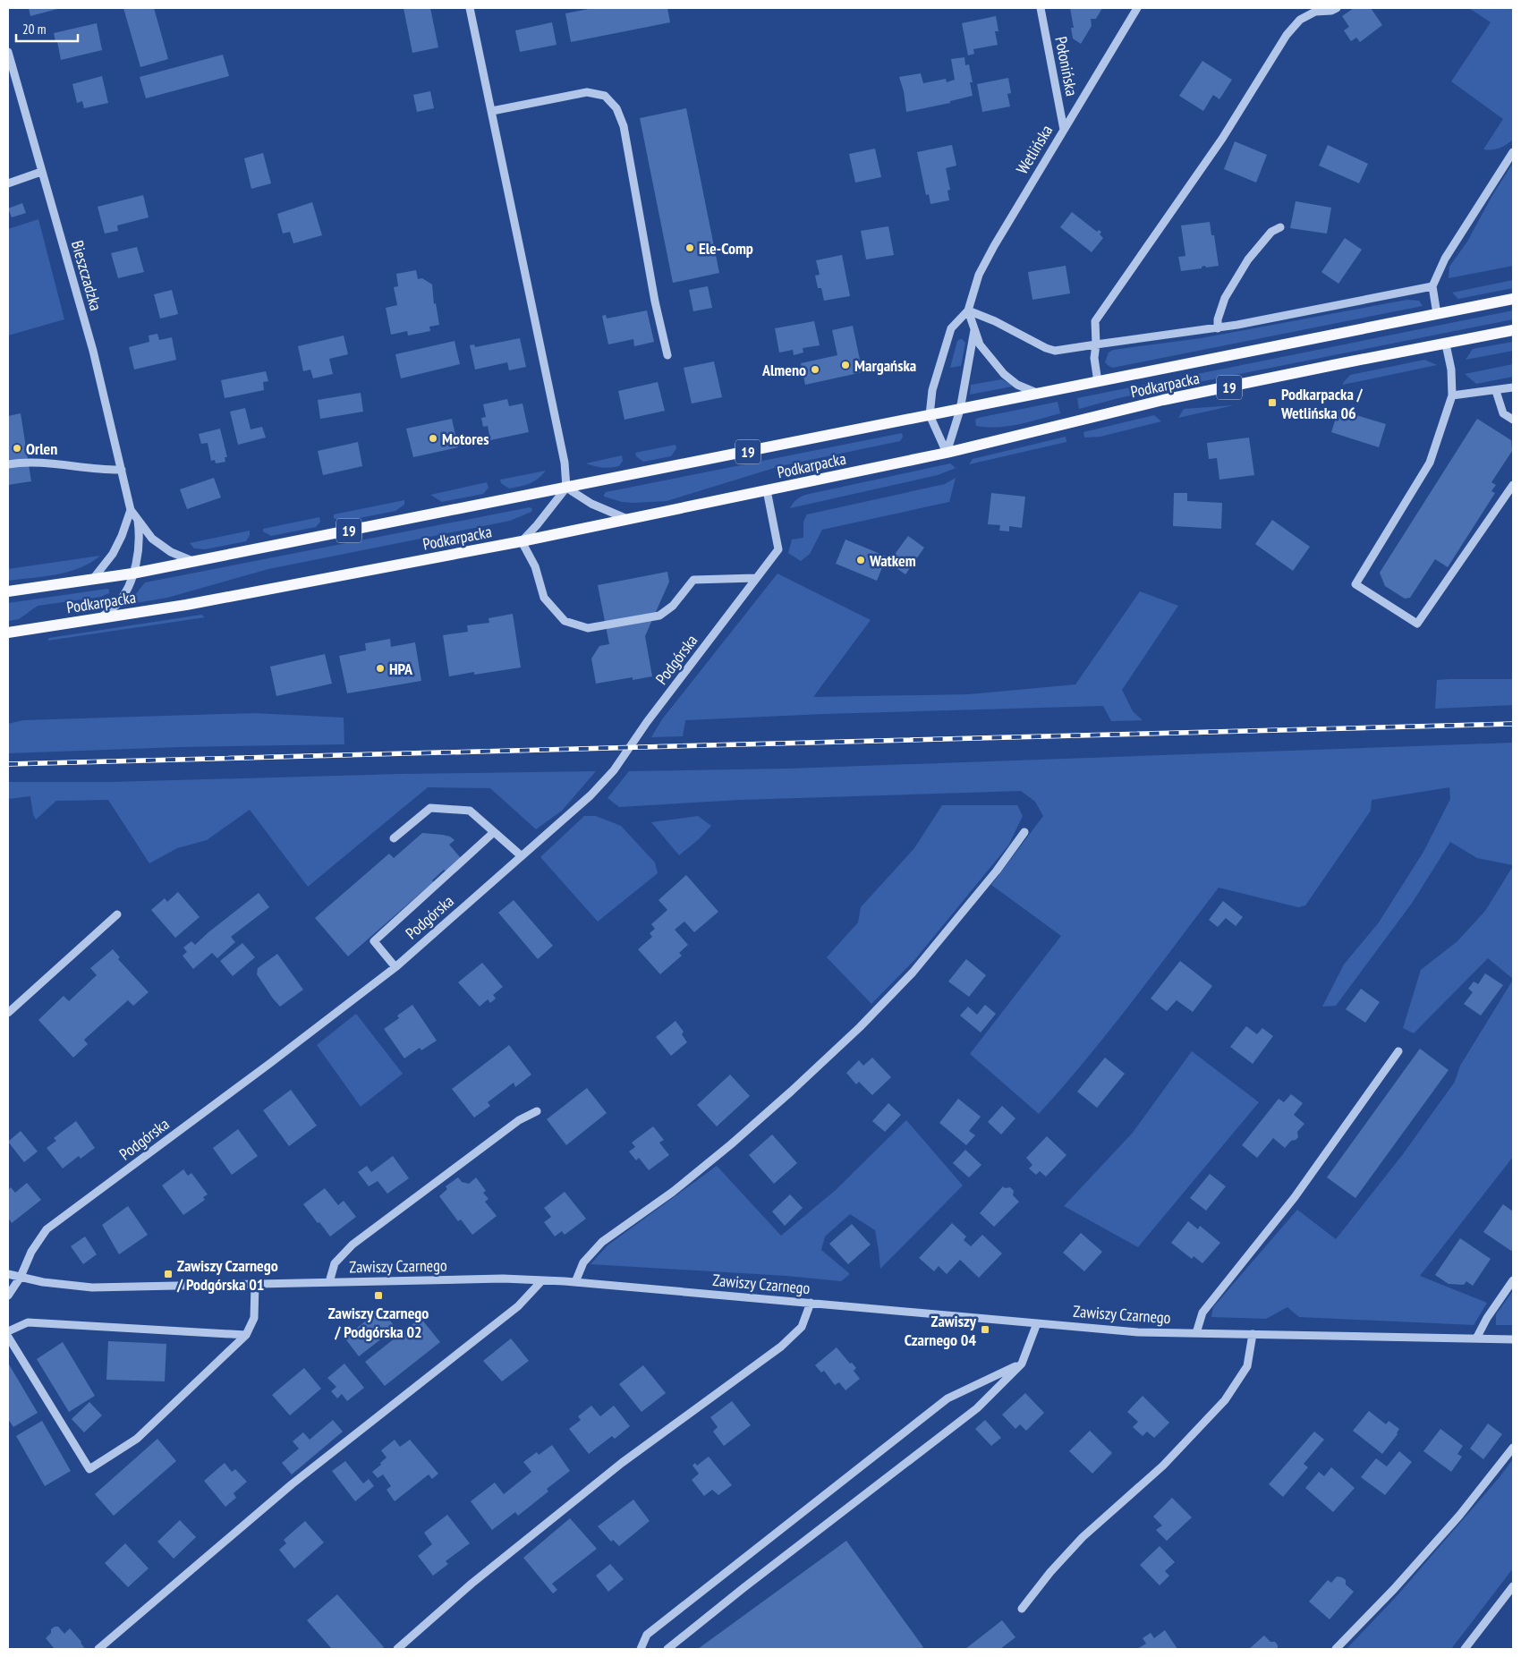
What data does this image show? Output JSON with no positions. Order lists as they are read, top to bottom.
{
  "streets": {
    "main road": ["Podkarpacka", "19"],
    "street": [
      "Połonińska",
      "Wetlińska",
      "Bieszczadzka",
      "Podgórska",
      "Zawiszy Czarnego"
    ]
  },
  "crossings": [
    ["Połonińska", "Wetlińska"],
    ["Wetlińska", "Podkarpacka"],
    ["Bieszczadzka", "Podkarpacka"],
    ["Podkarpacka", "Podgórska"],
    ["Podgórska", "Zawiszy Czarnego"]
  ],
  "places": {
    "other": [
      "Ele-Comp",
      "Margańska",
      "Almeno",
      "Motores",
      "Orlen",
      "Watkem",
      "HPA"
    ],
    "transit": [
      "Podkarpacka / Wetlińska 06",
      "Zawiszy Czarnego / Podgórska 01",
      "Zawiszy Czarnego / Podgórska 02",
      "Zawiszy Czarnego 04"
    ]
  },
  "scale_bar": "20 m"
}
